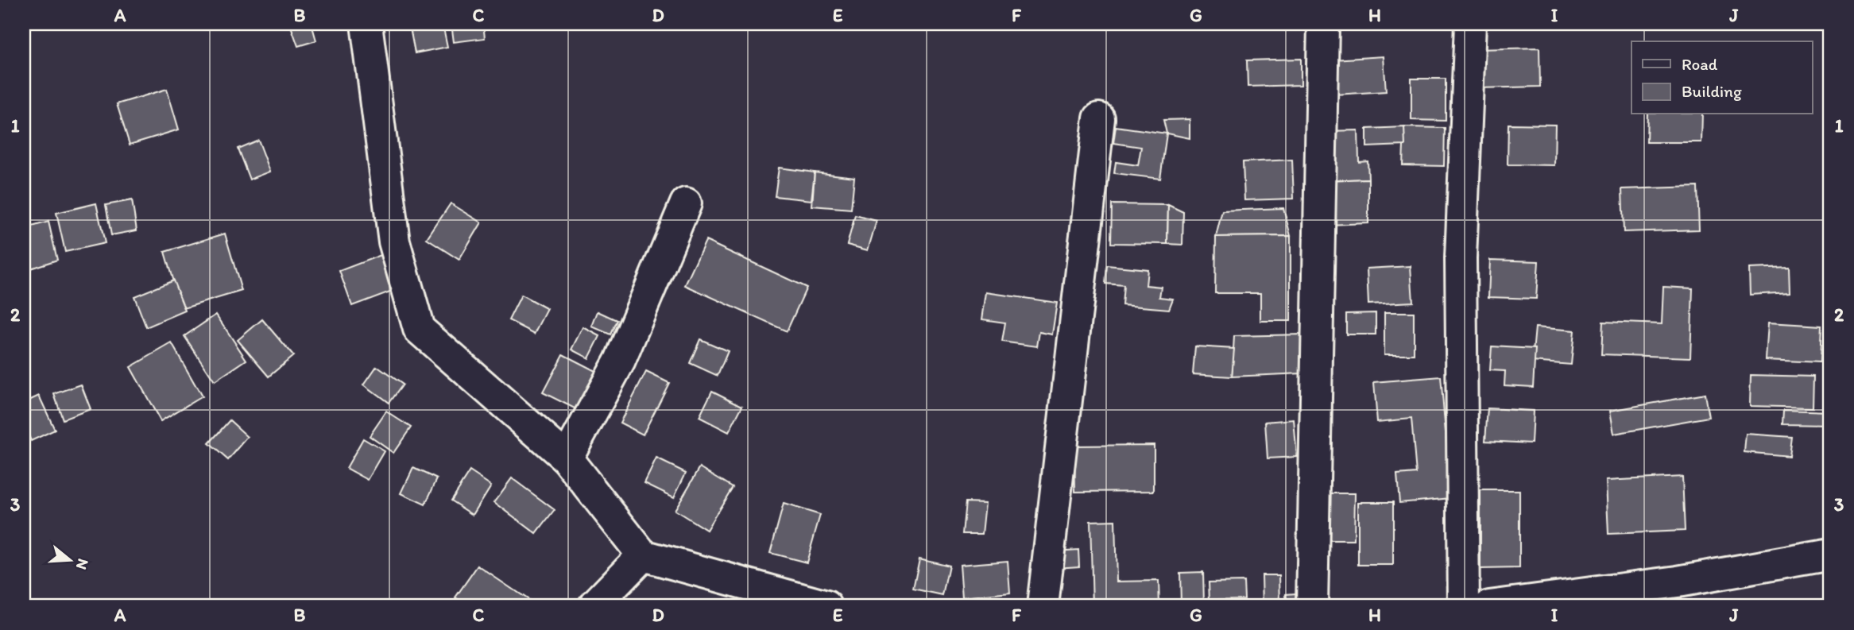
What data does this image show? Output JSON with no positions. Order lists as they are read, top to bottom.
{
  "legend": ["Road", "Building"],
  "north": "right",
  "grid": {
    "columns": [
      "A",
      "B",
      "C",
      "D",
      "E",
      "F",
      "G",
      "H",
      "I",
      "J"
    ],
    "rows": ["1", "2", "3"]
  }
}
